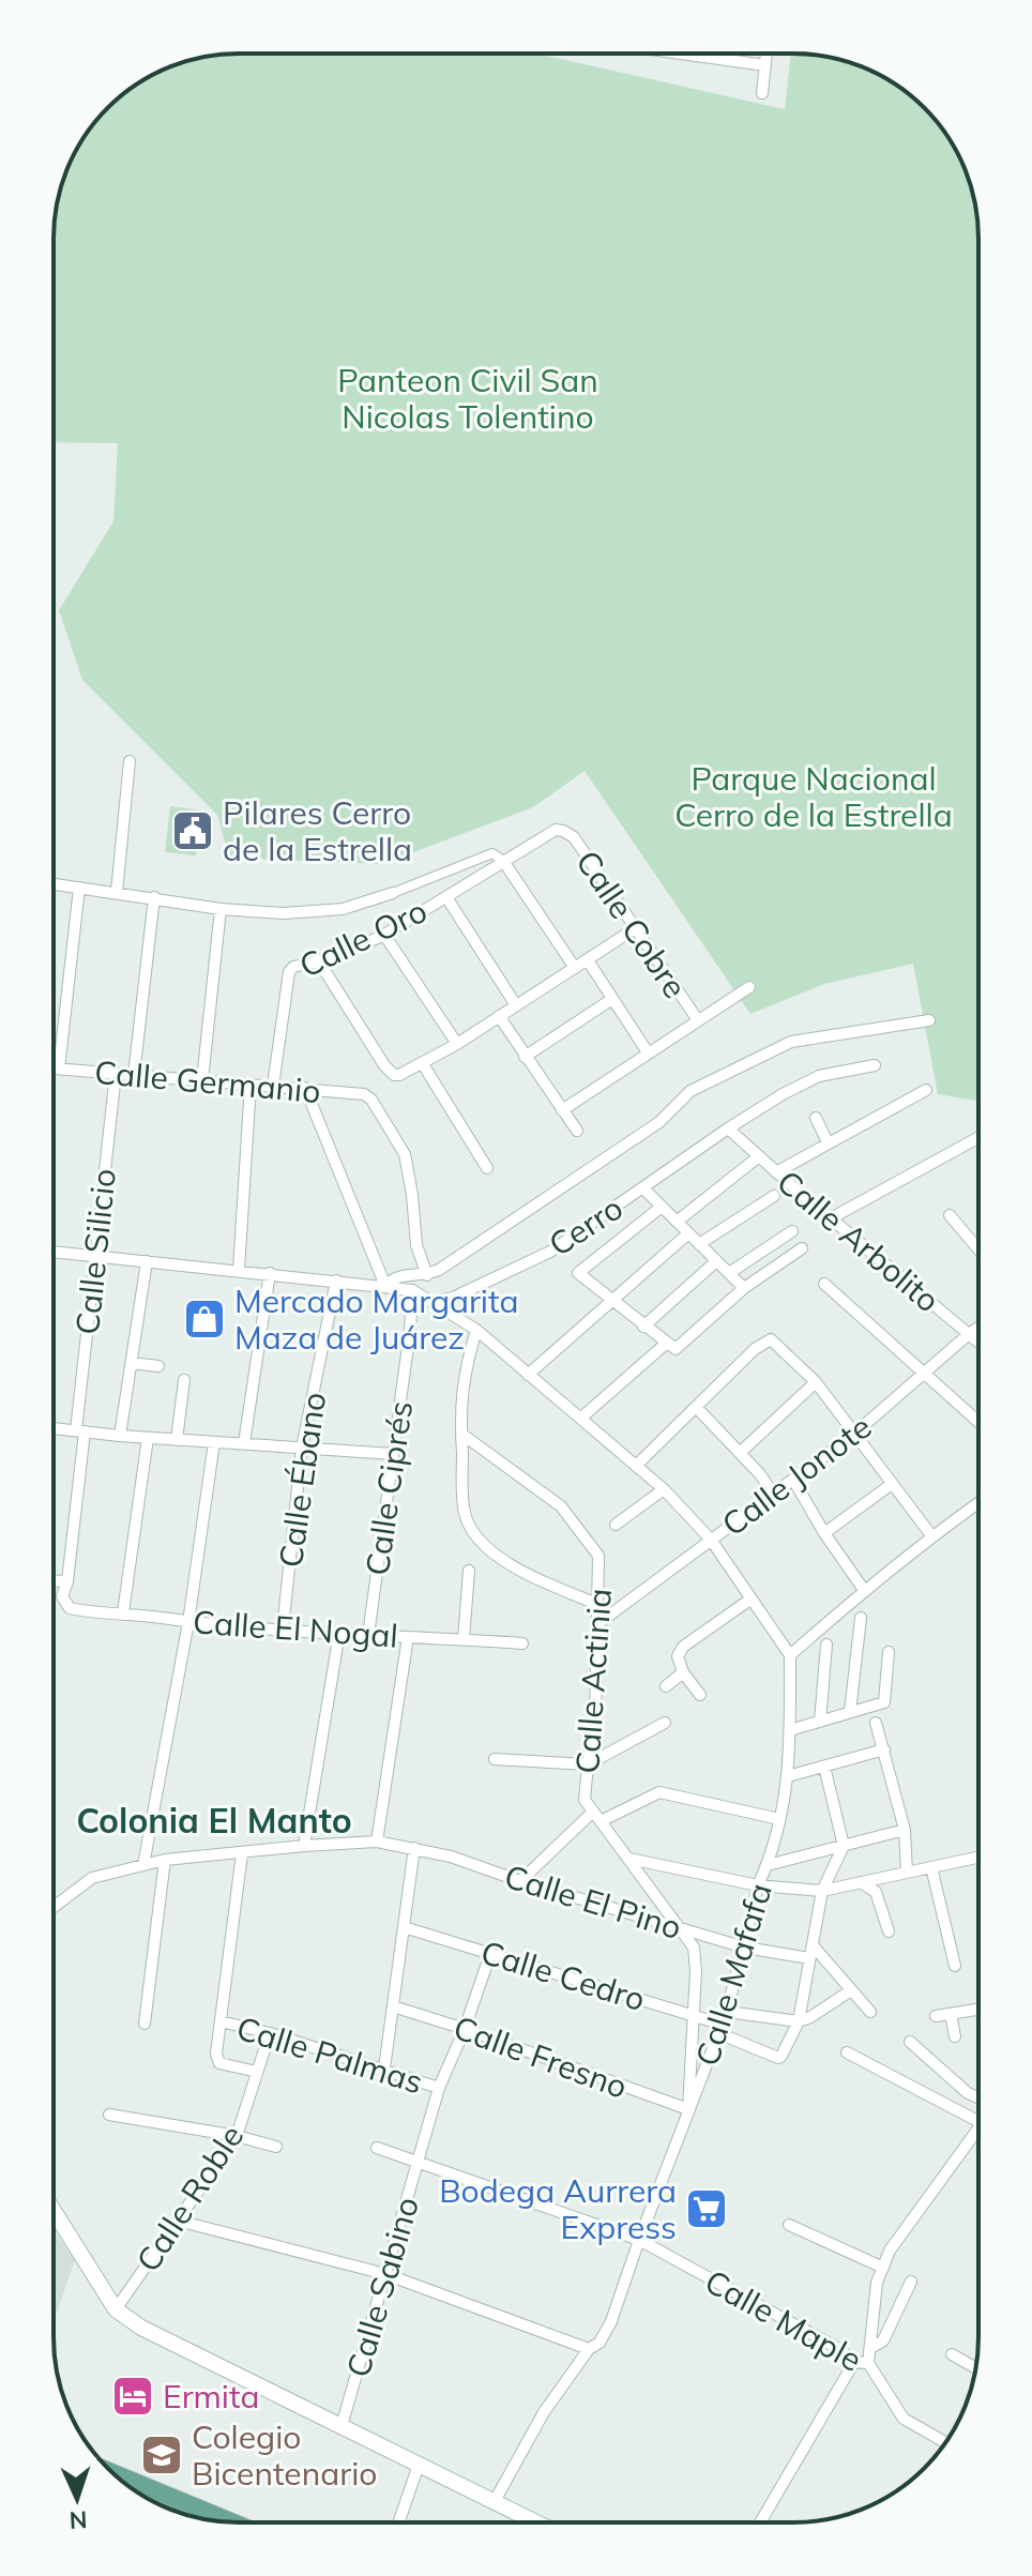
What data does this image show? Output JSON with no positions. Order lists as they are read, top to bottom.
{
  "streets": {
    "street": [
      "Calle Cobre",
      "Calle Oro",
      "Calle Germanio",
      "Cerro",
      "Calle Arbolito",
      "Calle Silicio",
      "Calle Jonote",
      "Calle Ébano",
      "Calle Ciprés",
      "Calle El Nogal",
      "Calle Actinia",
      "Calle El Pino",
      "Calle Mafafa",
      "Calle Cedro",
      "Calle Palmas",
      "Calle Fresno",
      "Calle Roble",
      "Calle Sabino",
      "Calle Maple"
    ]
  },
  "crossings": [
    ["Calle Cobre", "Calle Oro"],
    ["Calle Oro", "Calle Germanio"],
    ["Calle Germanio", "Calle Silicio"],
    ["Cerro", "Calle Arbolito"],
    ["Calle Arbolito", "Calle Jonote"],
    ["Calle Silicio", "Calle El Nogal"],
    ["Calle Jonote", "Calle Actinia"],
    ["Calle Ébano", "Calle El Nogal"],
    ["Calle Ciprés", "Calle El Nogal"],
    ["Calle Actinia", "Calle El Pino"],
    ["Calle Actinia", "Calle Mafafa"],
    ["Calle Actinia", "Calle Cedro"],
    ["Calle Actinia", "Calle Fresno"],
    ["Calle El Pino", "Calle Mafafa"],
    ["Calle Mafafa", "Calle Cedro"],
    ["Calle Mafafa", "Calle Fresno"],
    ["Calle Mafafa", "Calle Maple"],
    ["Calle Cedro", "Calle Sabino"],
    ["Calle Palmas", "Calle Roble"],
    ["Calle Palmas", "Calle Sabino"],
    ["Calle Fresno", "Calle Sabino"],
    ["Calle Sabino", "Calle Maple"]
  ],
  "districts": ["Colonia El Manto"],
  "parks": ["Panteon Civil San Nicolas Tolentino", "Parque Nacional Cerro de la Estrella"],
  "places": {
    "public building": ["Pilares Cerro de la Estrella"],
    "shop": ["Mercado Margarita Maza de Juárez"],
    "supermarket": ["Bodega Aurrera Express"],
    "hotel": ["Ermita"],
    "school or university": ["Colegio Bicentenario"]
  },
  "north": "bottom"
}
